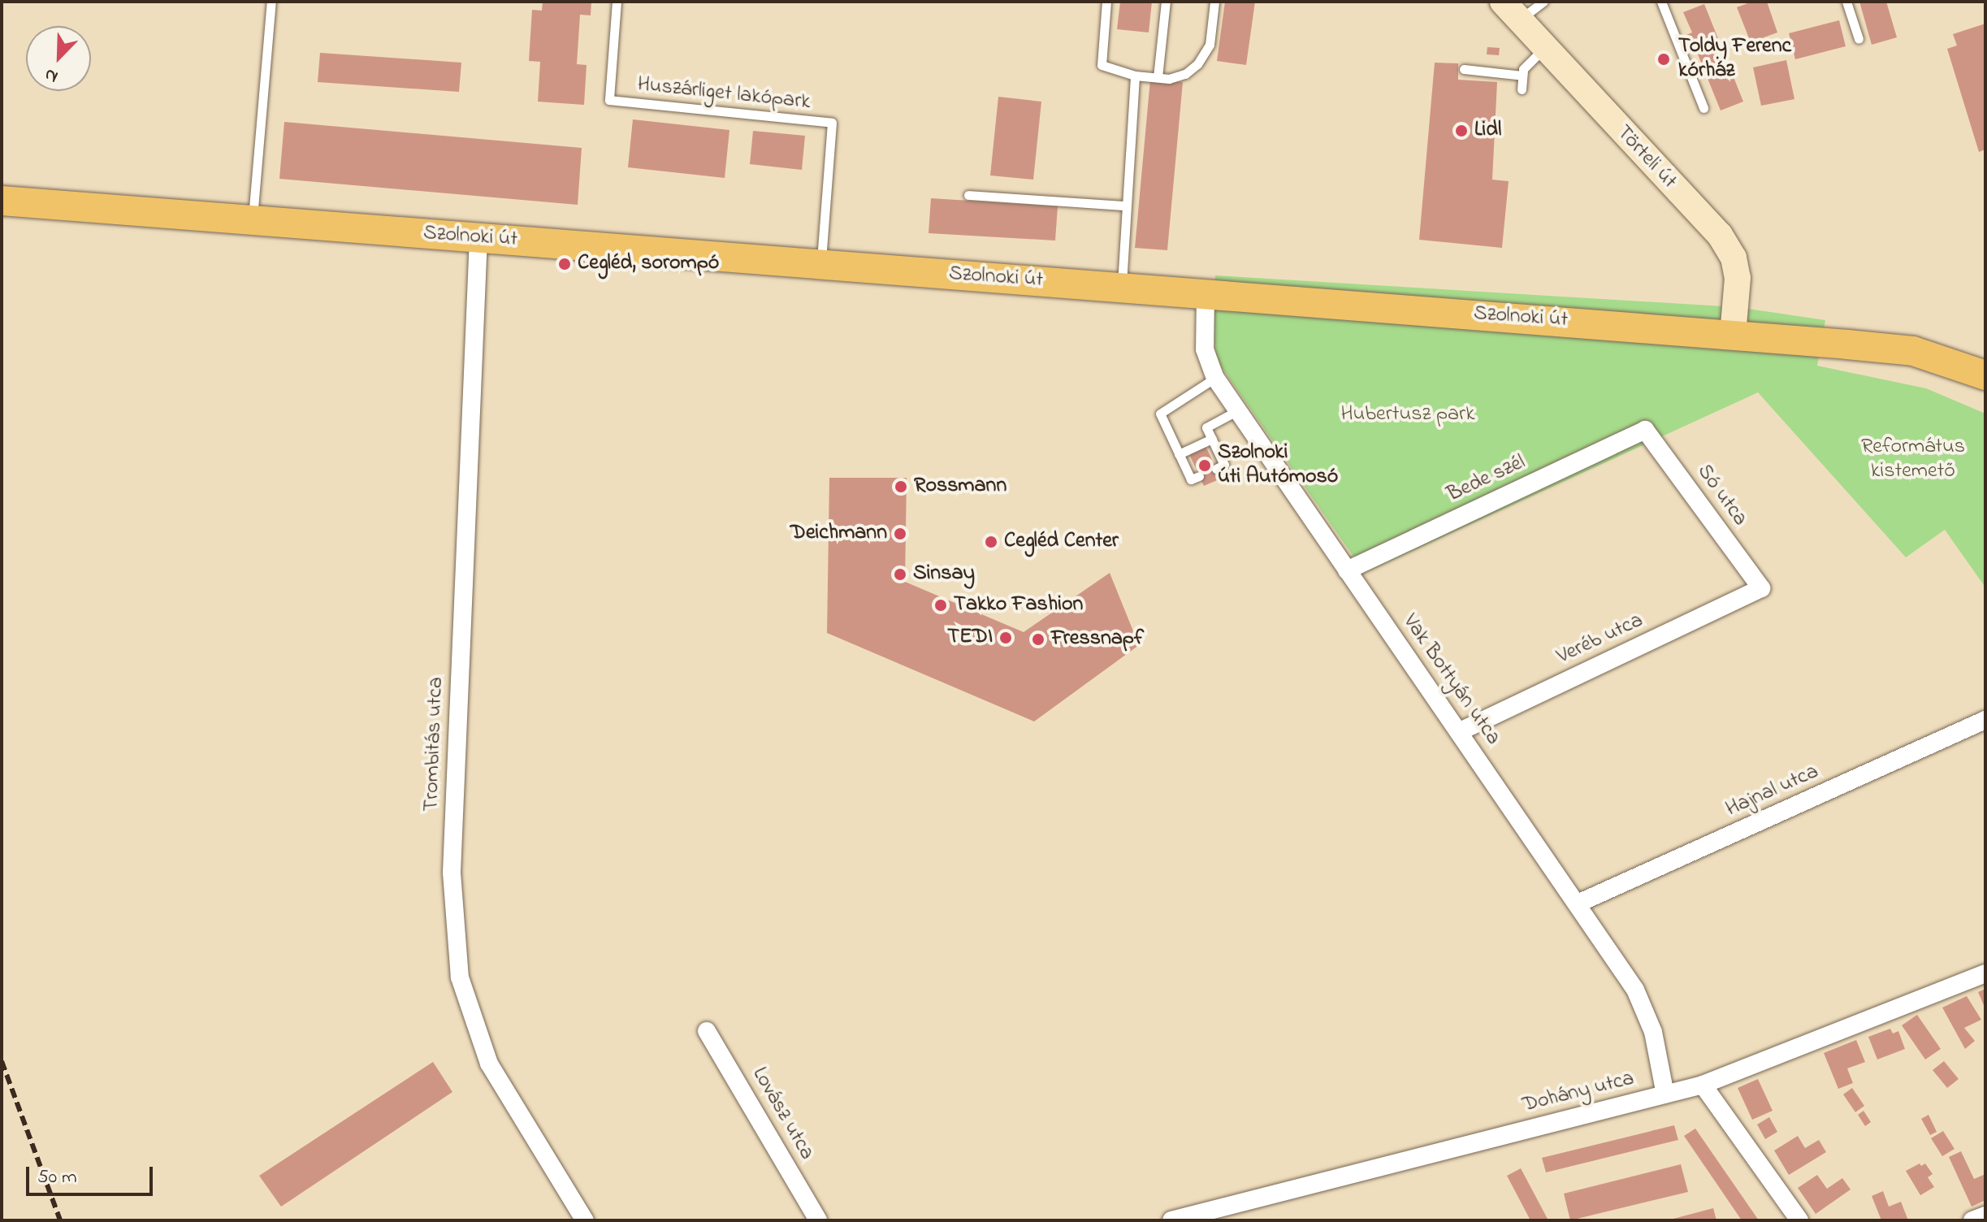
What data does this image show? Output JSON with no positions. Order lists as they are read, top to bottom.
{
  "streets": {
    "main road": ["Törteli út", "Szolnoki út"],
    "street": [
      "Bede szél",
      "Só utca",
      "Veréb utca",
      "Vak Bottyán utca",
      "Trombitás utca",
      "Hajnal utca",
      "Dohány utca",
      "Lovász utca"
    ],
    "lane": ["Huszárliget lakópark"]
  },
  "crossings": [
    ["Huszárliget lakópark", "Szolnoki út"],
    ["Törteli út", "Szolnoki út"],
    ["Szolnoki út", "Vak Bottyán utca"],
    ["Szolnoki út", "Trombitás utca"],
    ["Bede szél", "Só utca"],
    ["Bede szél", "Vak Bottyán utca"],
    ["Só utca", "Veréb utca"],
    ["Veréb utca", "Vak Bottyán utca"],
    ["Vak Bottyán utca", "Hajnal utca"],
    ["Vak Bottyán utca", "Dohány utca"]
  ],
  "parks": ["Hubertusz park", "Református kistemető"],
  "places": [
    "Toldy Ferenc kórház",
    "Lidl",
    "Cegléd, sorompó",
    "Szolnoki úti Autómosó",
    "Rossmann",
    "Deichmann",
    "Cegléd Center",
    "Sinsay",
    "Takko Fashion",
    "TEDI",
    "Fressnapf"
  ],
  "scale_bar": "50 m",
  "north": "bottom left"
}
